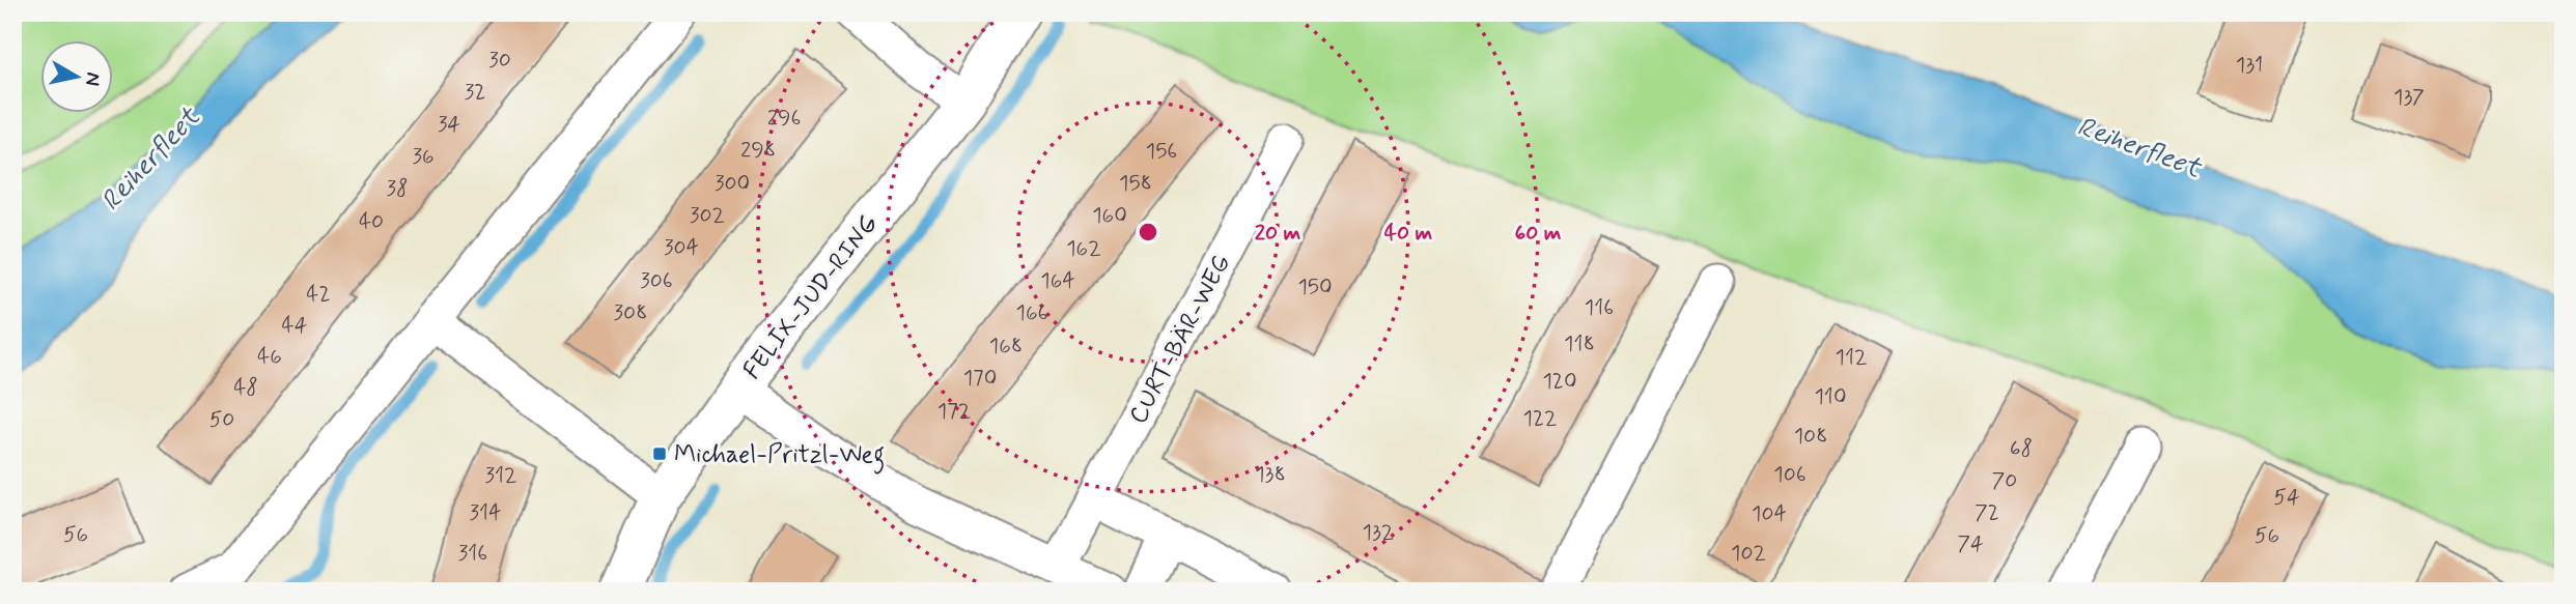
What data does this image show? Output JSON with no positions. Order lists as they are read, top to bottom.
{
  "streets": {
    "street": ["FELIX-JUD-RING", "CURT-BÄR-WEG"]
  },
  "water": ["Reiherfleet"],
  "places": {
    "transit": ["Michael-Pritzl-Weg"]
  },
  "house_numbers": [
    "30",
    "131",
    "32",
    "137",
    "296",
    "34",
    "298",
    "156",
    "36",
    "300",
    "158",
    "38",
    "302",
    "160",
    "40",
    "304",
    "162",
    "306",
    "164",
    "150",
    "42",
    "116",
    "308",
    "166",
    "44",
    "118",
    "168",
    "46",
    "112",
    "170",
    "120",
    "48",
    "110",
    "172",
    "122",
    "50",
    "108",
    "68",
    "138",
    "106",
    "312",
    "70",
    "54",
    "314",
    "72",
    "104",
    "132",
    "56",
    "56",
    "74",
    "316",
    "102"
  ],
  "north": "right",
  "rings": ["20 m", "40 m", "60 m"]
}
